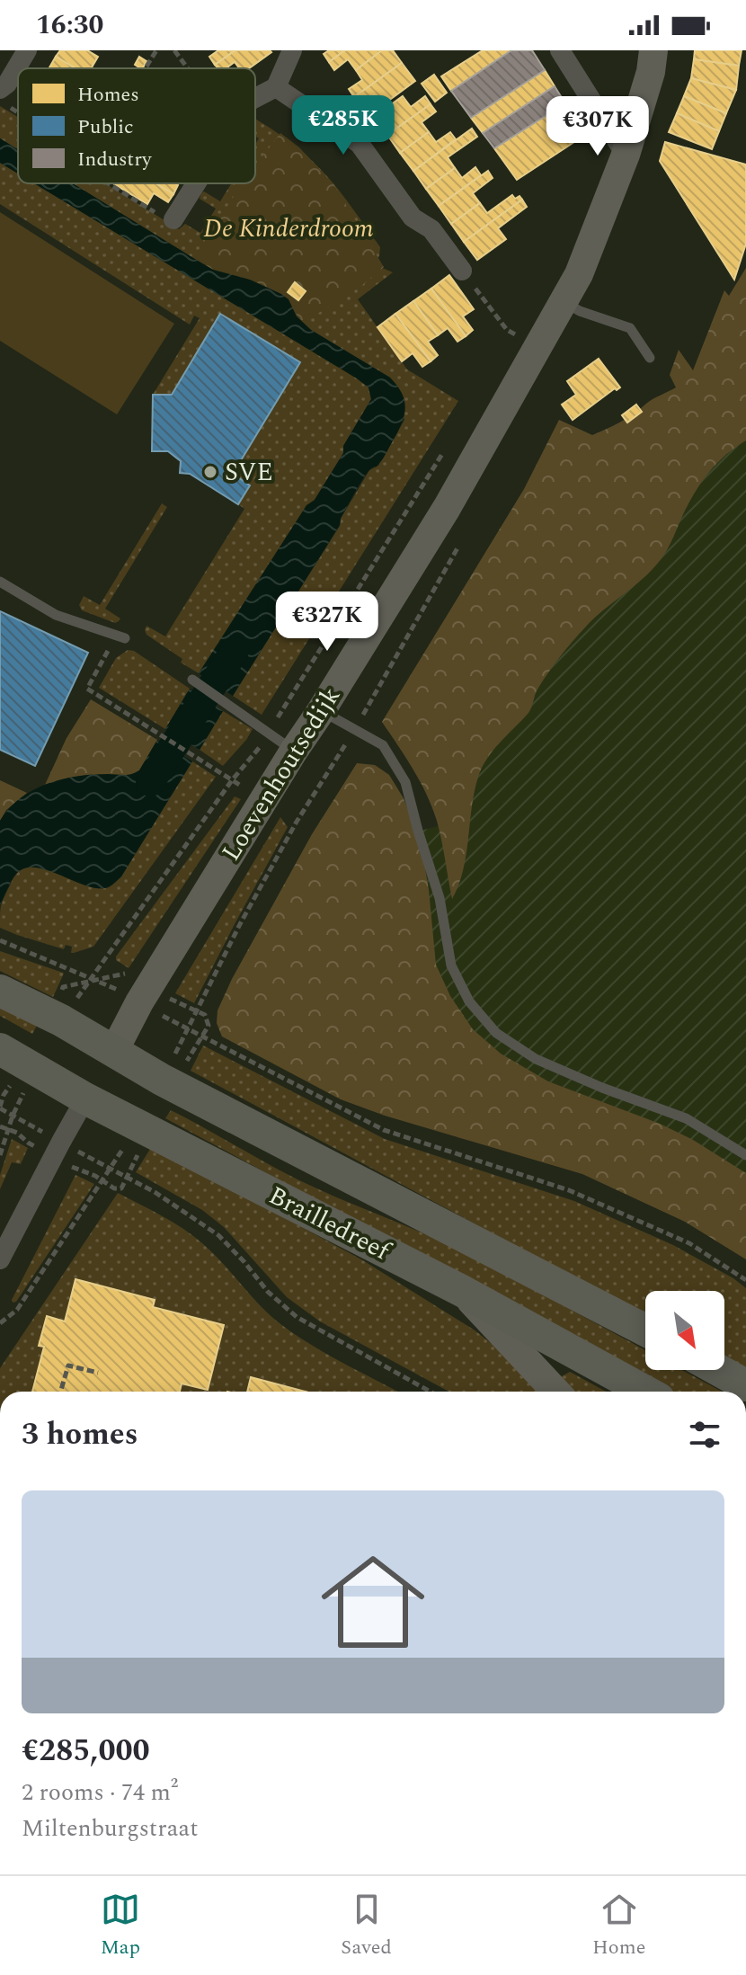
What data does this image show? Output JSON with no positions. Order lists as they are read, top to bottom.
{
  "streets": {
    "main road": ["Brailledreef"],
    "street": ["Loevenhoutsedijk"]
  },
  "crossings": [
    ["Loevenhoutsedijk", "Brailledreef"]
  ],
  "parks": ["De Kinderdroom"],
  "places": ["SVE"],
  "legend": ["Homes", "Public", "Industry"],
  "north": "bottom right",
  "page": {
    "status": "16:30",
    "price": ["€285K", "€307K", "€327K"],
    "heading": "3 homes",
    "list": [
      {
        "name": "€285,000",
        "note": "2 rooms · 74 m² · Miltenburgstraat"
      }
    ],
    "tabs": ["Map", "Saved", "Home"]
  }
}
